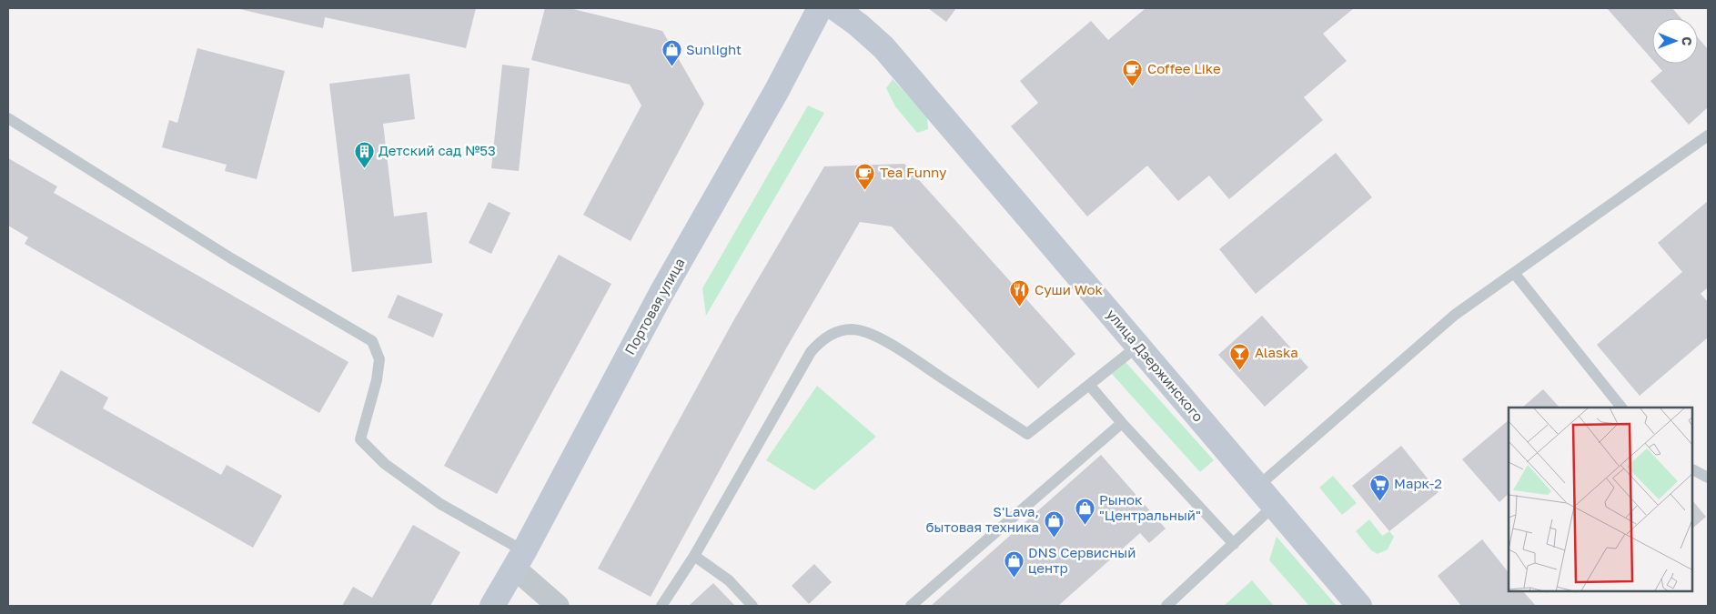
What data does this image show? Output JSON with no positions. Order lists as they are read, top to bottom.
{
  "streets": {
    "street": ["Портовая улица", "улица Дзержинского"]
  },
  "places": {
    "shop": [
      "Sunlight",
      "Рынок \"Центральный\"",
      "S'Lava, бытовая техника",
      "DNS Сервисный центр"
    ],
    "cafe": ["Coffee Like", "Tea Funny"],
    "building": ["Детский сад №53"],
    "restaurant": ["Суши Wok"],
    "bar": ["Alaska"],
    "supermarket": ["Марк-2"]
  },
  "north": "right"
}
